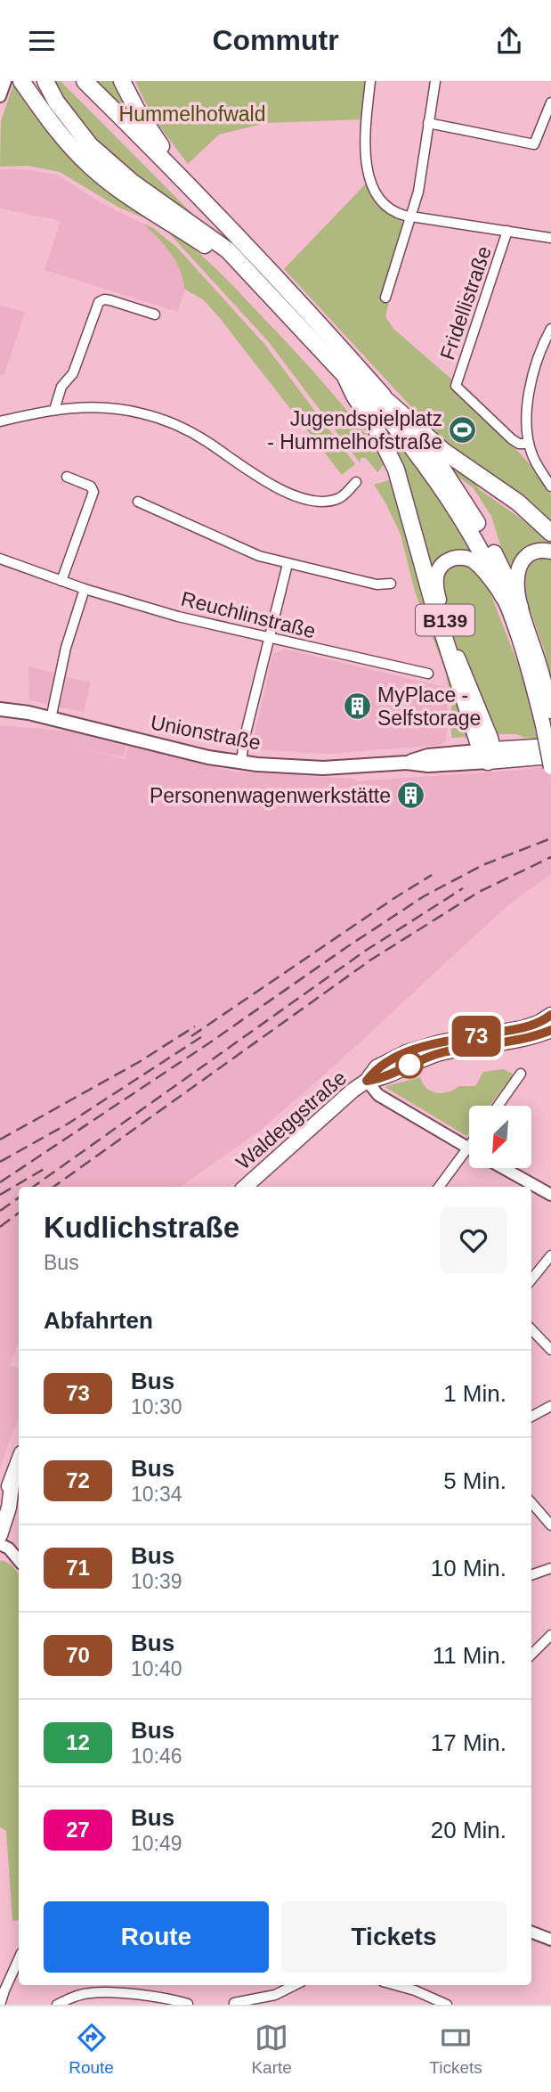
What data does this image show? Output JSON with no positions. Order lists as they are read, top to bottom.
{
  "streets": {
    "main road": ["B139", "Unionstraße", "Waldeggstraße"],
    "street": ["Fridellistraße", "Reuchlinstraße"]
  },
  "crossings": [
    ["B139", "Unionstraße"]
  ],
  "parks": ["Hummelhofwald"],
  "places": {
    "sports": ["Jugendspielplatz - Hummelhofstraße"],
    "building": ["MyPlace - Selfstorage", "Personenwagenwerkstätte"]
  },
  "lines": ["bus line 73"],
  "north": "bottom left",
  "page": {
    "header": "Commutr",
    "on_map": "73",
    "heading": [
      ["Kudlichstraße", "Bus"],
      "Abfahrten"
    ],
    "list": [
      {
        "mark": "73",
        "name": "Bus",
        "note": "10:30",
        "value": "1 Min."
      },
      {
        "mark": "72",
        "name": "Bus",
        "note": "10:34",
        "value": "5 Min."
      },
      {
        "mark": "71",
        "name": "Bus",
        "note": "10:39",
        "value": "10 Min."
      },
      {
        "mark": "70",
        "name": "Bus",
        "note": "10:40",
        "value": "11 Min."
      },
      {
        "mark": "12",
        "name": "Bus",
        "note": "10:46",
        "value": "17 Min."
      },
      {
        "mark": "27",
        "name": "Bus",
        "note": "10:49",
        "value": "20 Min."
      }
    ],
    "buttons": ["Route", "Tickets"],
    "tabs": ["Route", "Karte", "Tickets"]
  }
}
